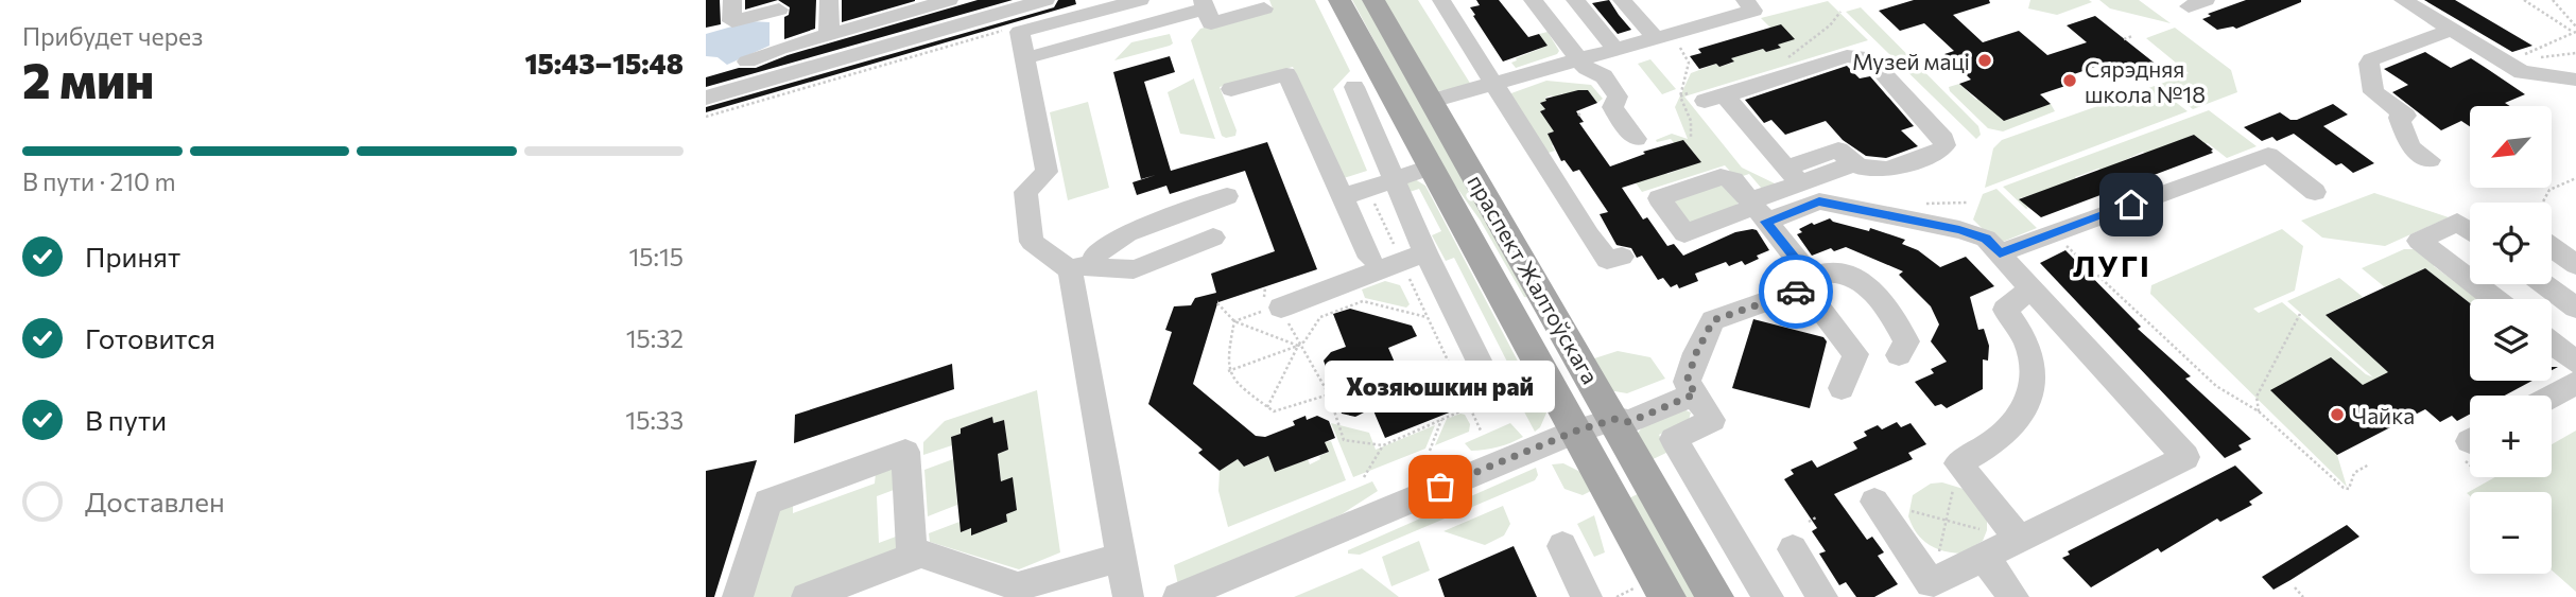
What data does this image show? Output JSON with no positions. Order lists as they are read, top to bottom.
{
  "streets": {
    "main road": ["праспект Жалтоўскага"]
  },
  "districts": ["ЛУГІ"],
  "places": [
    "Музей маці",
    "Сярэдняя школа №18",
    "Чайка",
    "Хозяюшкин рай"
  ],
  "north": "bottom left",
  "page": {
    "heading": ["2 мин", "Прибудет через", "15:43–15:48"],
    "map_buttons": ["+", "−"],
    "bar": "В пути · 210 m",
    "list": [
      ["Принят", "15:15"],
      ["Готовится", "15:32"],
      ["В пути", "15:33"],
      "Доставлен"
    ],
    "bubble": "Хозяюшкин рай"
  }
}
